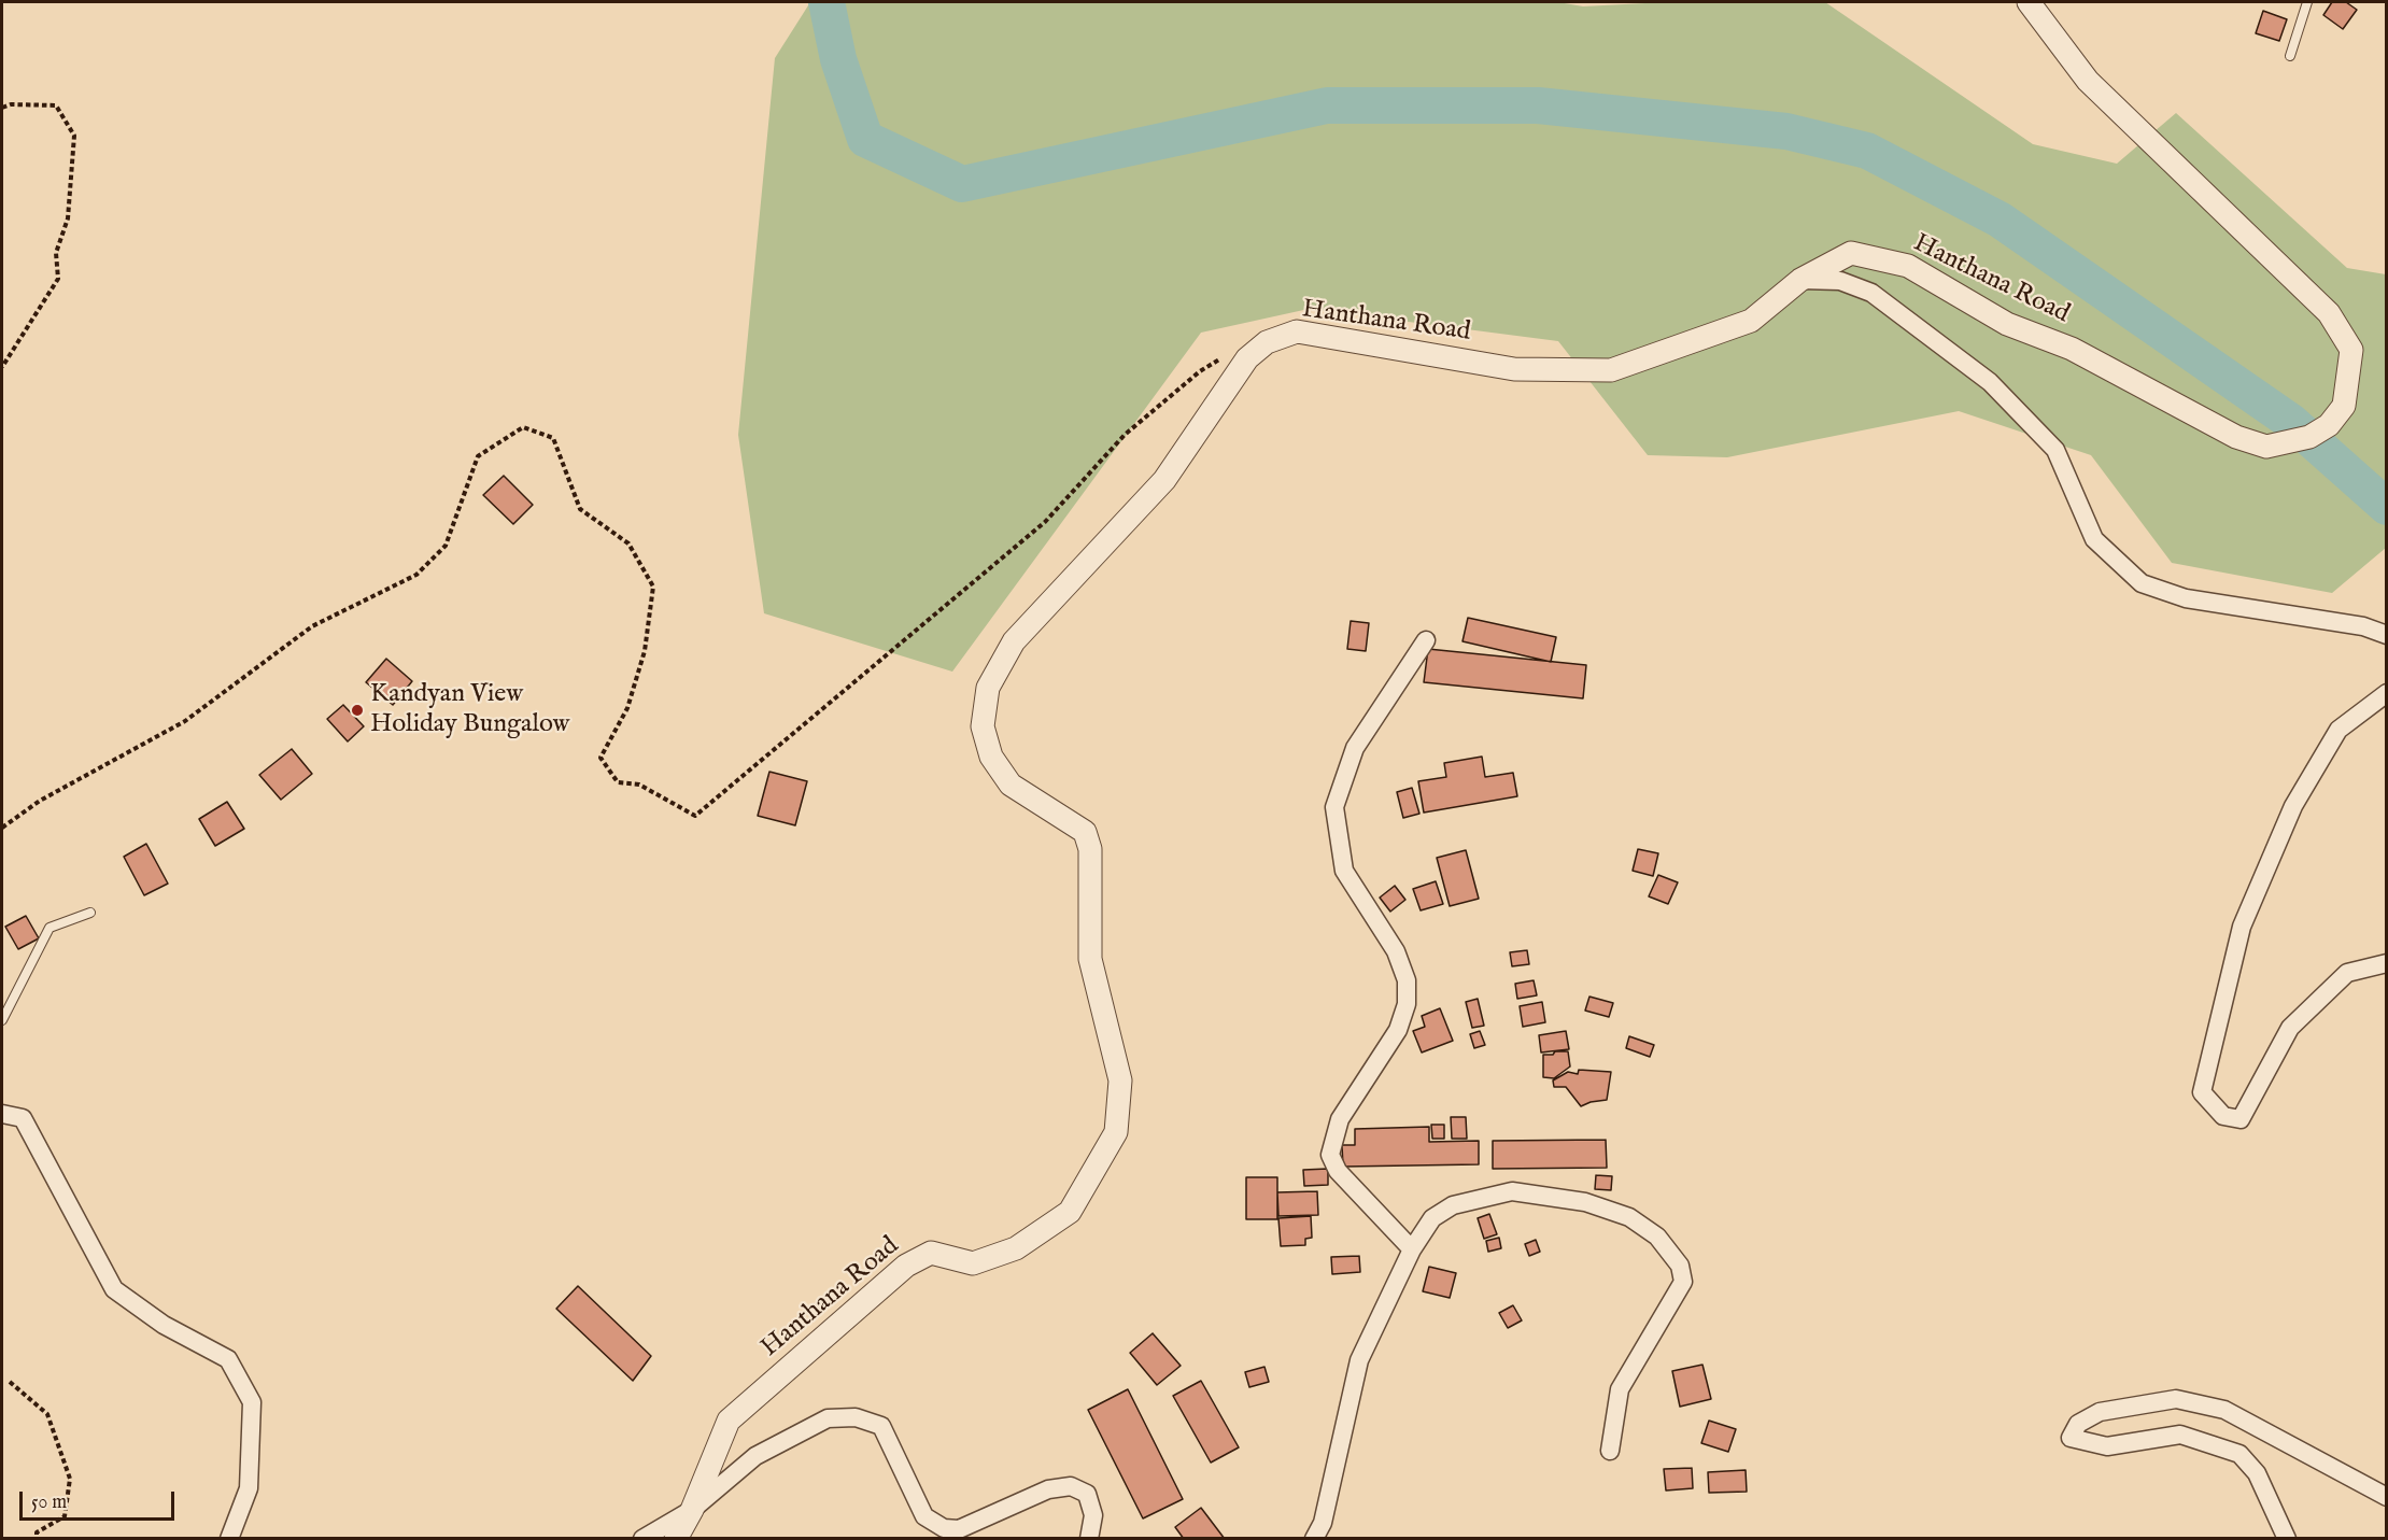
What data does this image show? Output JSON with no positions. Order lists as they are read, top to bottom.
{
  "streets": {
    "street": ["Hanthana Road"]
  },
  "places": ["Kandyan View Holiday Bungalow"],
  "scale_bar": "50 m"
}
